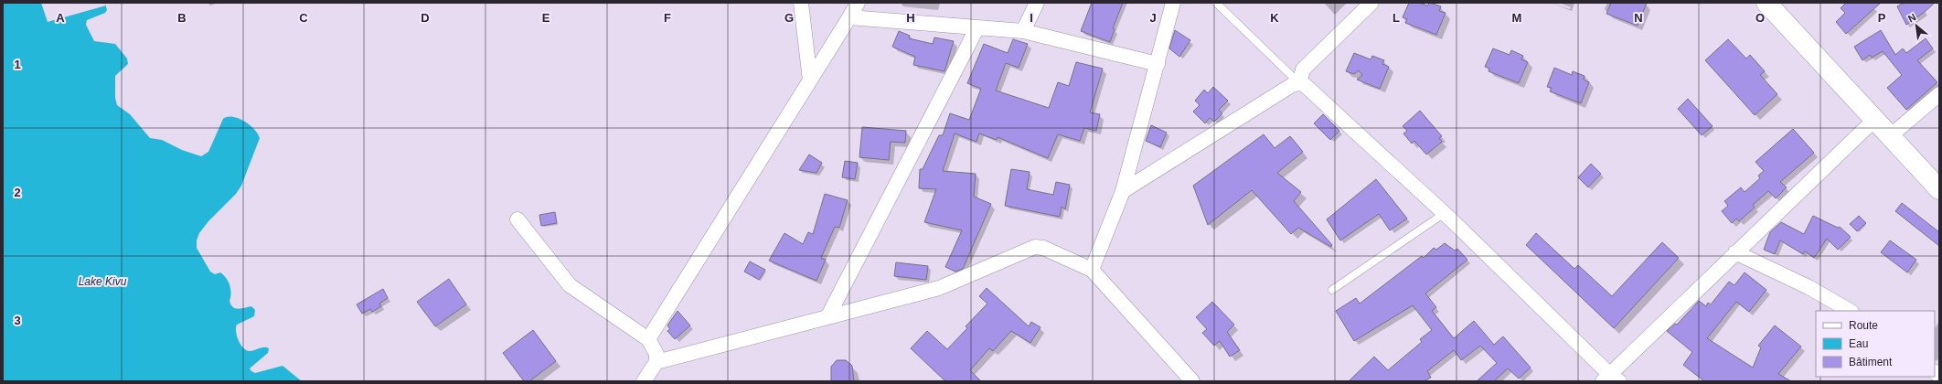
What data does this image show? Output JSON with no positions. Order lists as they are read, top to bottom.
{
  "water": ["Lake Kivu"],
  "legend": ["Route", "Eau", "Bâtiment"],
  "north": "top left",
  "grid": {
    "columns": [
      "A",
      "B",
      "C",
      "D",
      "E",
      "F",
      "G",
      "H",
      "I",
      "J",
      "K",
      "L",
      "M",
      "N",
      "O",
      "P"
    ],
    "rows": ["1", "2", "3"]
  }
}
